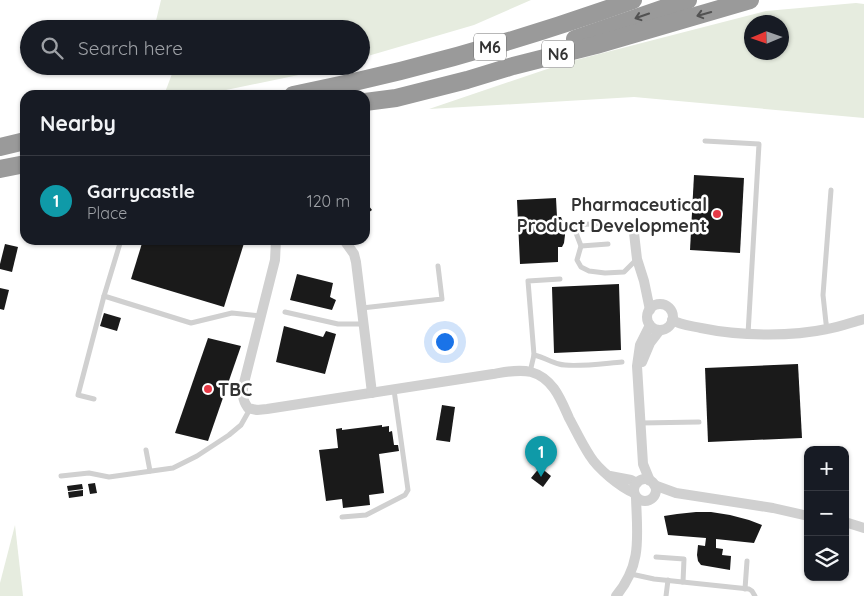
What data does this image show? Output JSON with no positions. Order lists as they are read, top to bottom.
{
  "streets": {
    "highway": ["M6", "N6"]
  },
  "crossings": [
    ["M6", "N6"]
  ],
  "places": ["Pharmaceutical Product Development", "TBC"],
  "north": "left",
  "page": {
    "search": "Search here",
    "heading": "Nearby",
    "list": [
      {
        "mark": "1",
        "name": "Garrycastle",
        "note": "Place",
        "value": "120 m"
      }
    ],
    "pins": "1",
    "map_buttons": ["+", "−"]
  }
}
